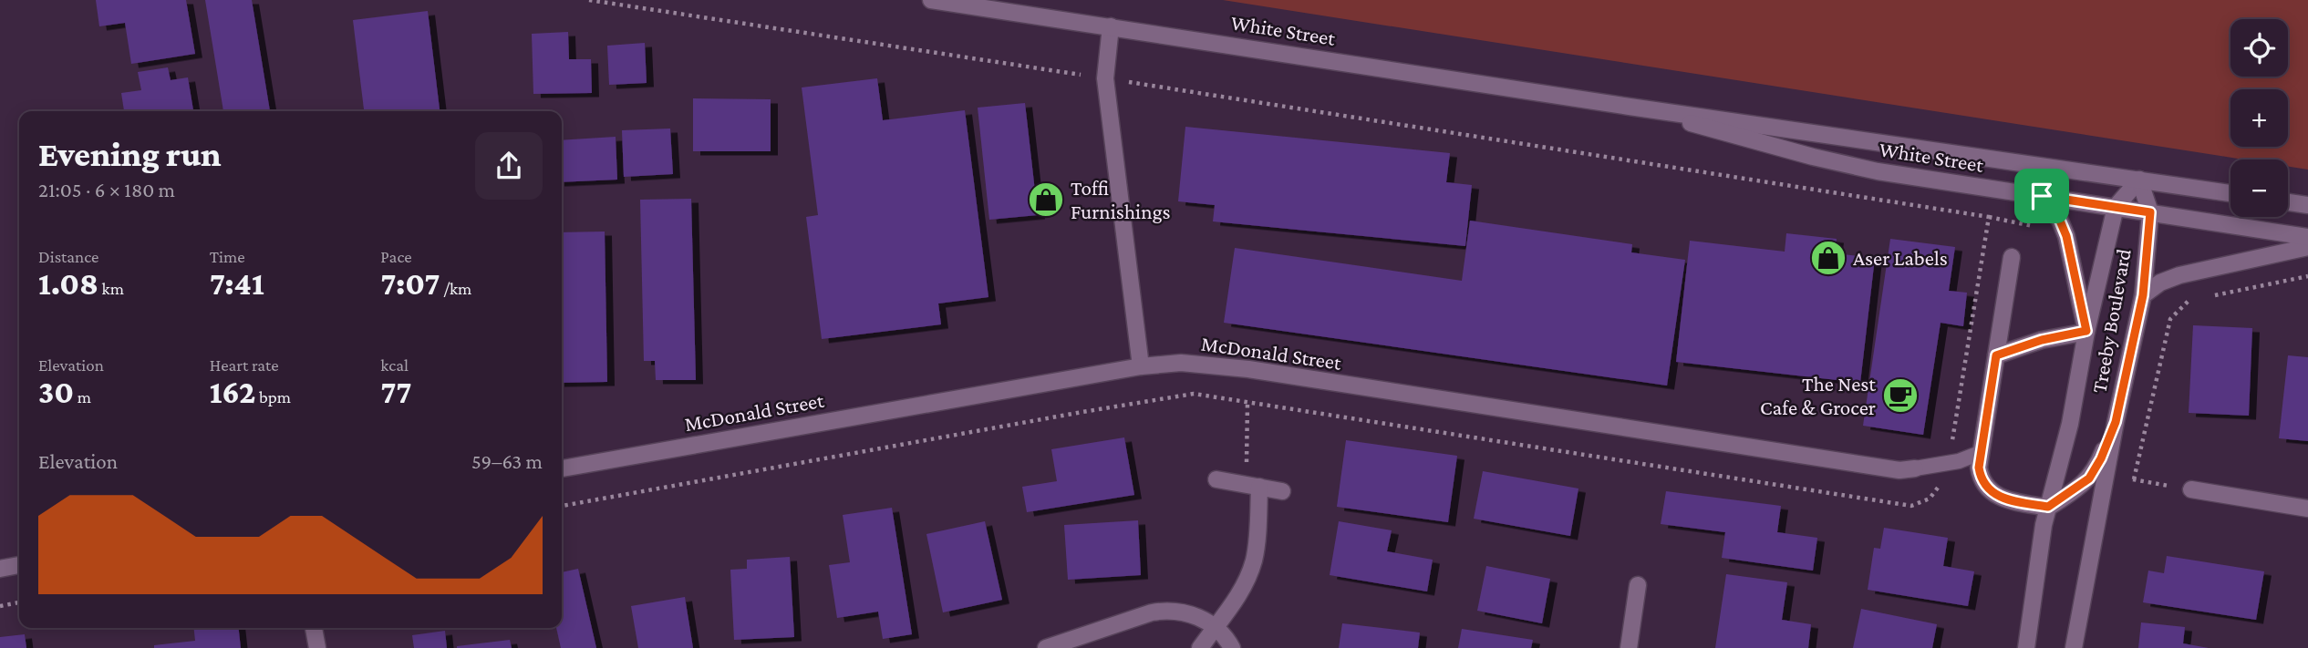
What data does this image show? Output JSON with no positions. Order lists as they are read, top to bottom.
{
  "streets": {
    "street": ["White Street", "Treeby Boulevard", "McDonald Street"]
  },
  "crossings": [
    ["White Street", "Treeby Boulevard"]
  ],
  "places": {
    "shop": ["Toffi Furnishings", "Aser Labels"],
    "cafe": ["The Nest Cafe & Grocer"]
  },
  "page": {
    "map_buttons": ["+", "−"],
    "heading": ["Evening run", "21:05 · 6 × 180 m"],
    "stats": [
      ["Distance", "1.08 km"],
      ["Time", "7:41"],
      ["Pace", "7:07 /km"],
      ["Elevation", "30 m"],
      ["Heart rate", "162 bpm"],
      ["kcal", "77"]
    ],
    "chart": ["Elevation", "59–63 m"]
  }
}
